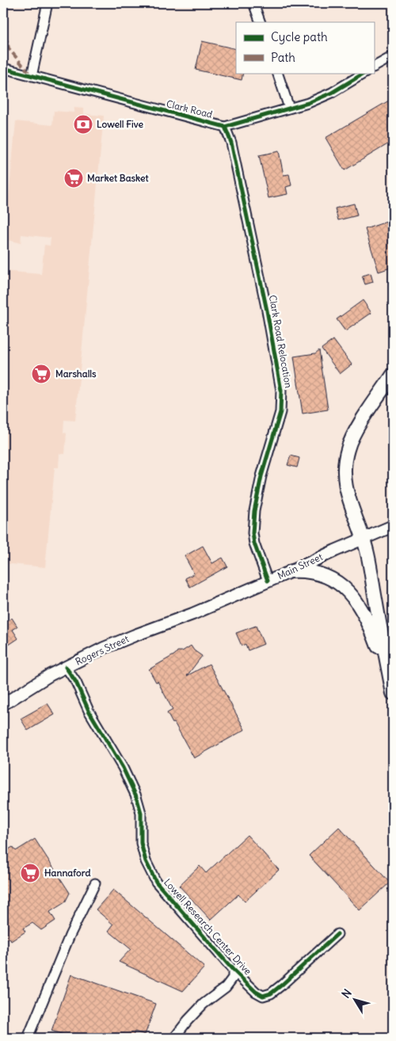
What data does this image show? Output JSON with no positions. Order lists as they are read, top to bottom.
{
  "streets": {
    "main road": ["Main Street", "Rogers Street"],
    "street": ["Clark Road", "Clark Road Relocation", "Lowell Research Center Drive"]
  },
  "crossings": [
    ["Clark Road", "Clark Road Relocation"],
    ["Clark Road Relocation", "Main Street"],
    ["Main Street", "Rogers Street"],
    ["Rogers Street", "Lowell Research Center Drive"]
  ],
  "places": {
    "bank": ["Lowell Five"],
    "supermarket": ["Market Basket", "Marshalls", "Hannaford"]
  },
  "legend": ["Cycle path", "Path"],
  "north": "top left"
}
